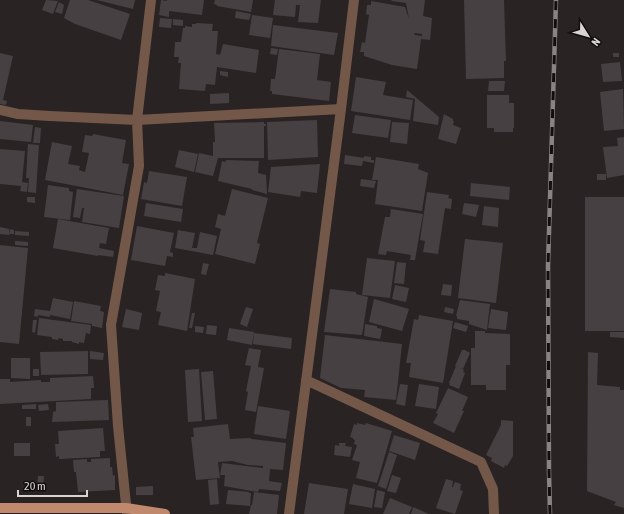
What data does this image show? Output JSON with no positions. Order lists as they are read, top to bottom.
{
  "scale_bar": "20 m",
  "north": "bottom right"
}
